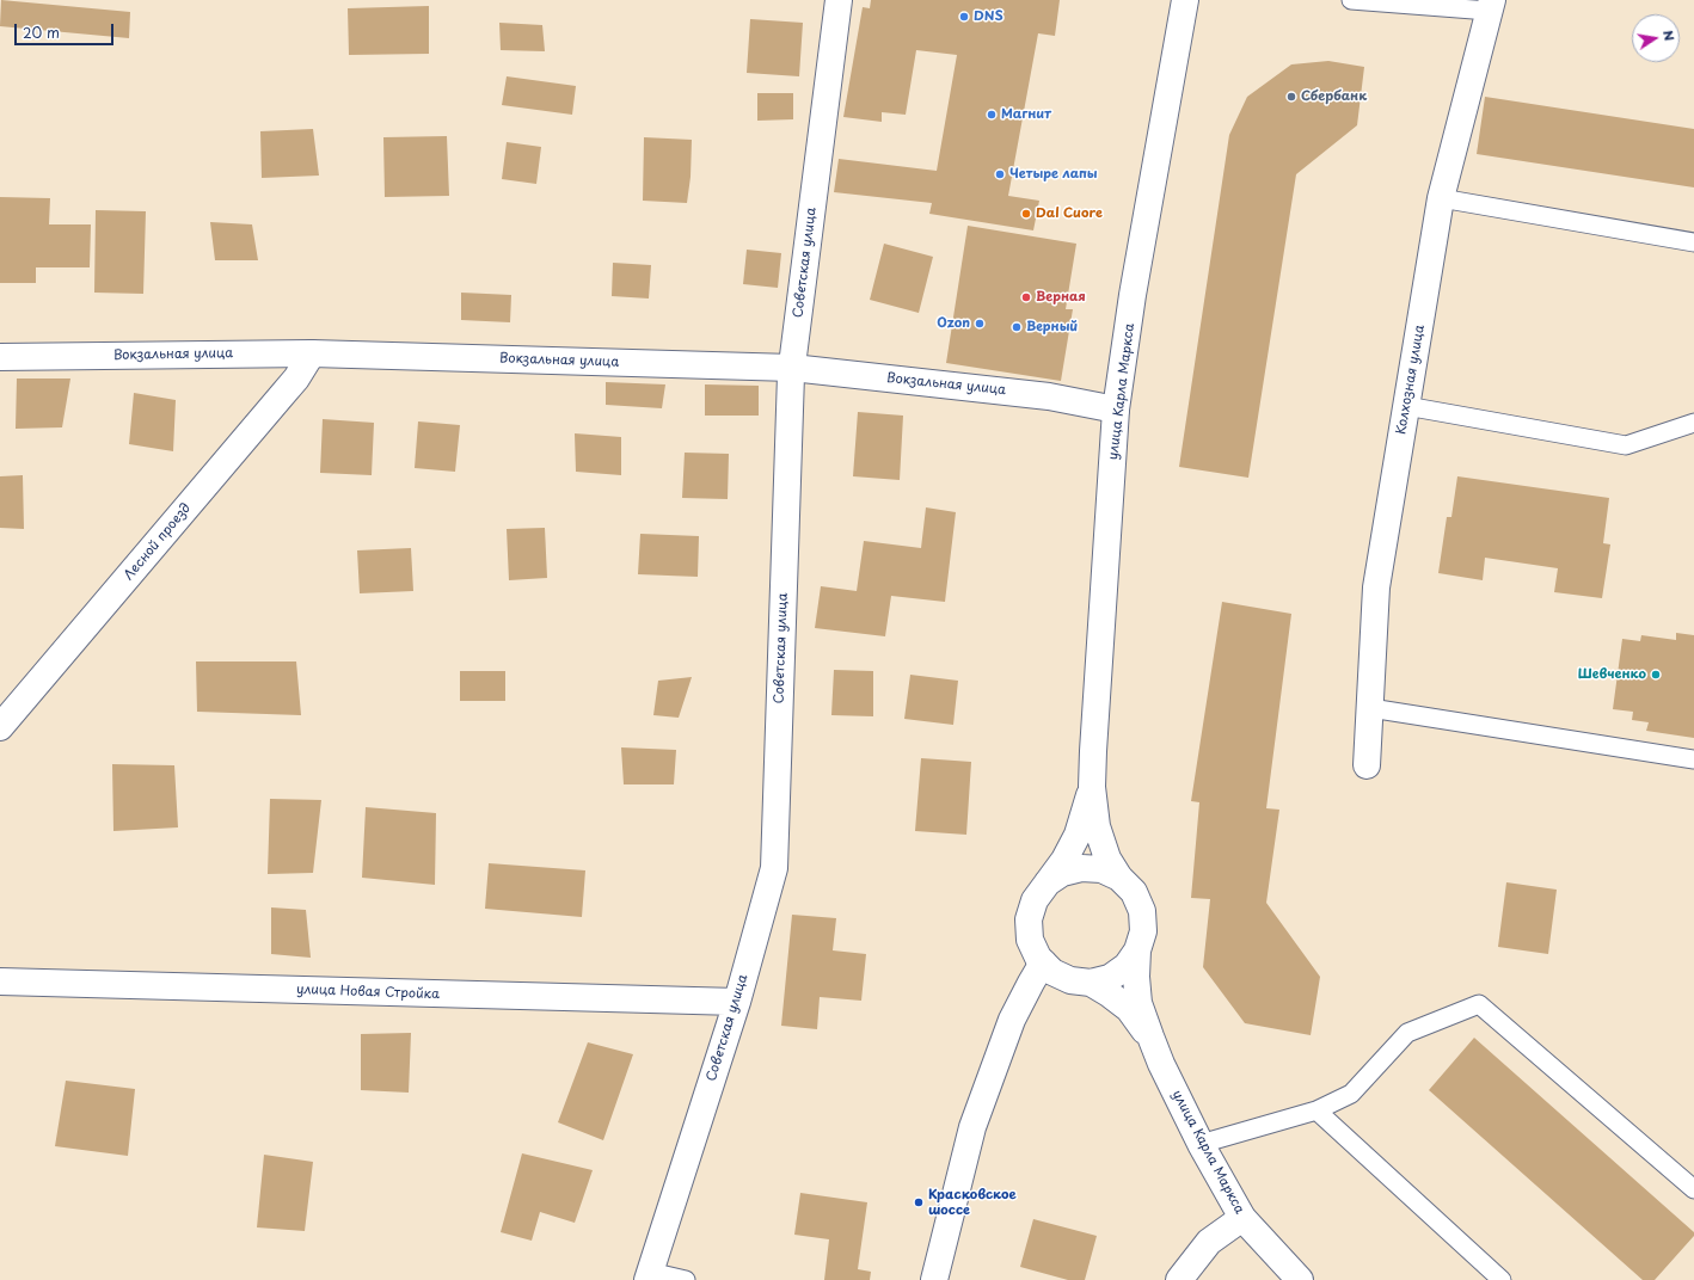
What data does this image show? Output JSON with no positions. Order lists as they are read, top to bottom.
{
  "streets": {
    "street": [
      "Советская улица",
      "Вокзальная улица",
      "Колхозная улица",
      "улица Карла Маркса",
      "Лесной проезд",
      "улица Новая Стройка"
    ]
  },
  "crossings": [
    ["Советская улица", "Вокзальная улица"],
    ["Советская улица", "улица Новая Стройка"],
    ["Вокзальная улица", "улица Карла Маркса"],
    ["Вокзальная улица", "Лесной проезд"]
  ],
  "places": [
    "DNS",
    "Сбербанк",
    "Магнит",
    "Четыре лапы",
    "Dal Cuore",
    "Верная",
    "Ozon",
    "Верный",
    "Шевченко",
    "Красковское шоссе"
  ],
  "scale_bar": "20 m",
  "north": "right"
}
